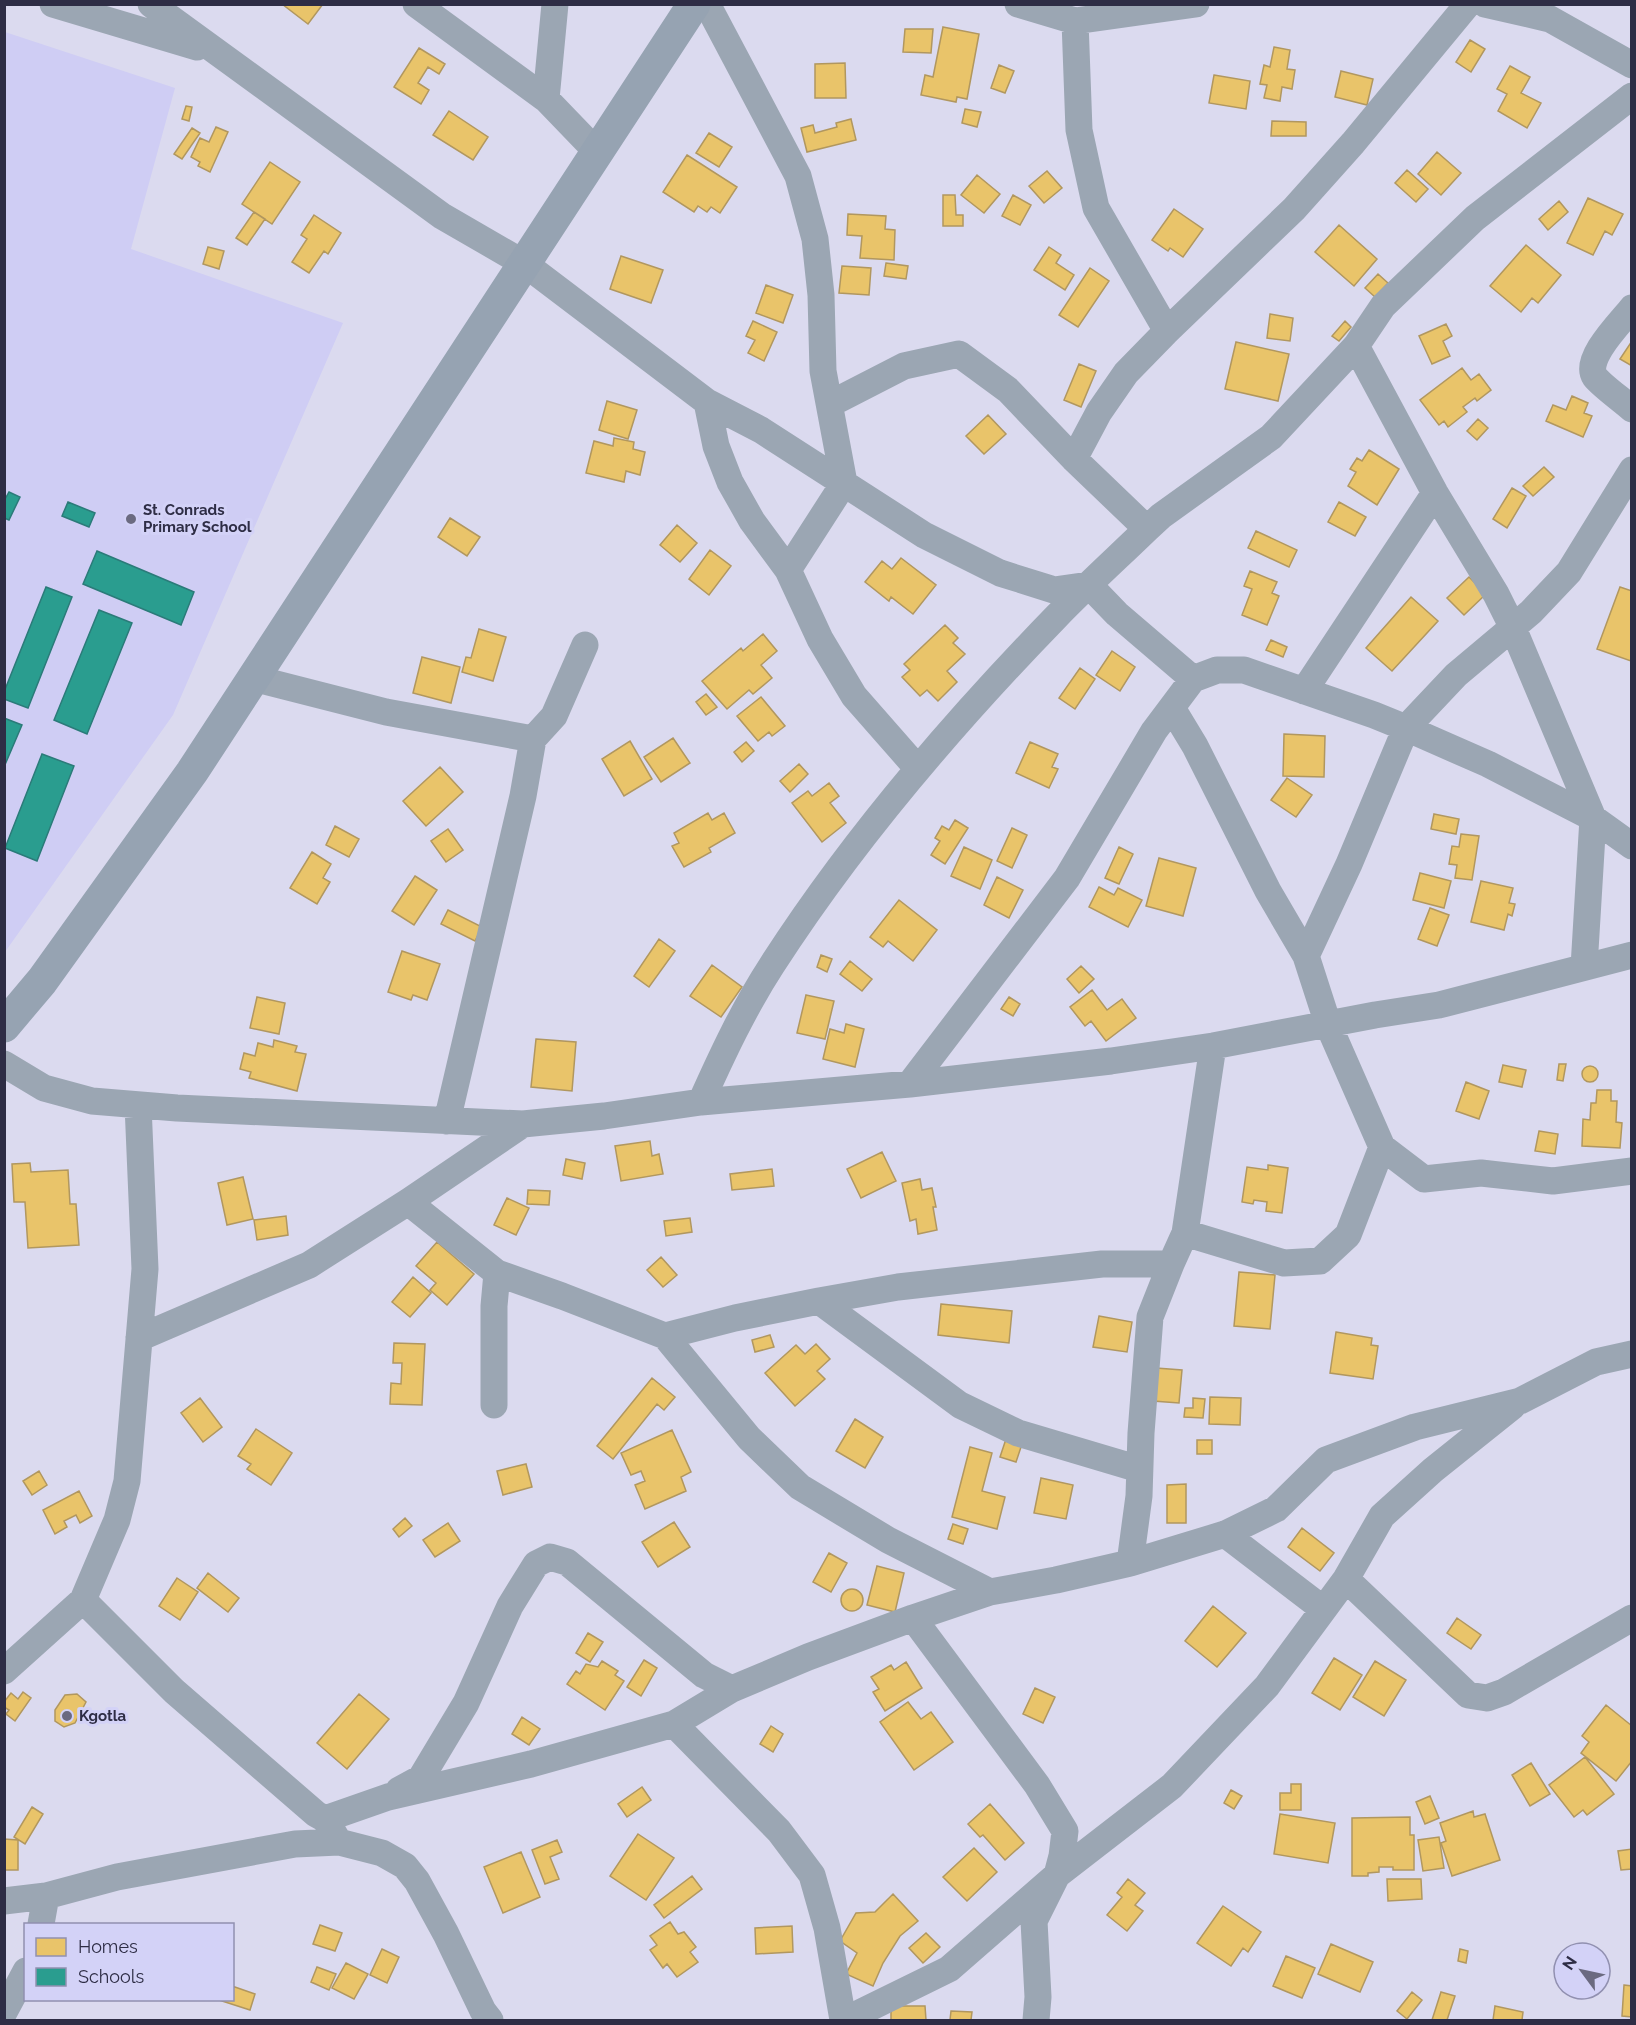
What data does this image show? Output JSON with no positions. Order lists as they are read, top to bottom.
{
  "places": ["St. Conrads Primary School", "Kgotla"],
  "legend": ["Homes", "Schools"],
  "north": "top left"
}
